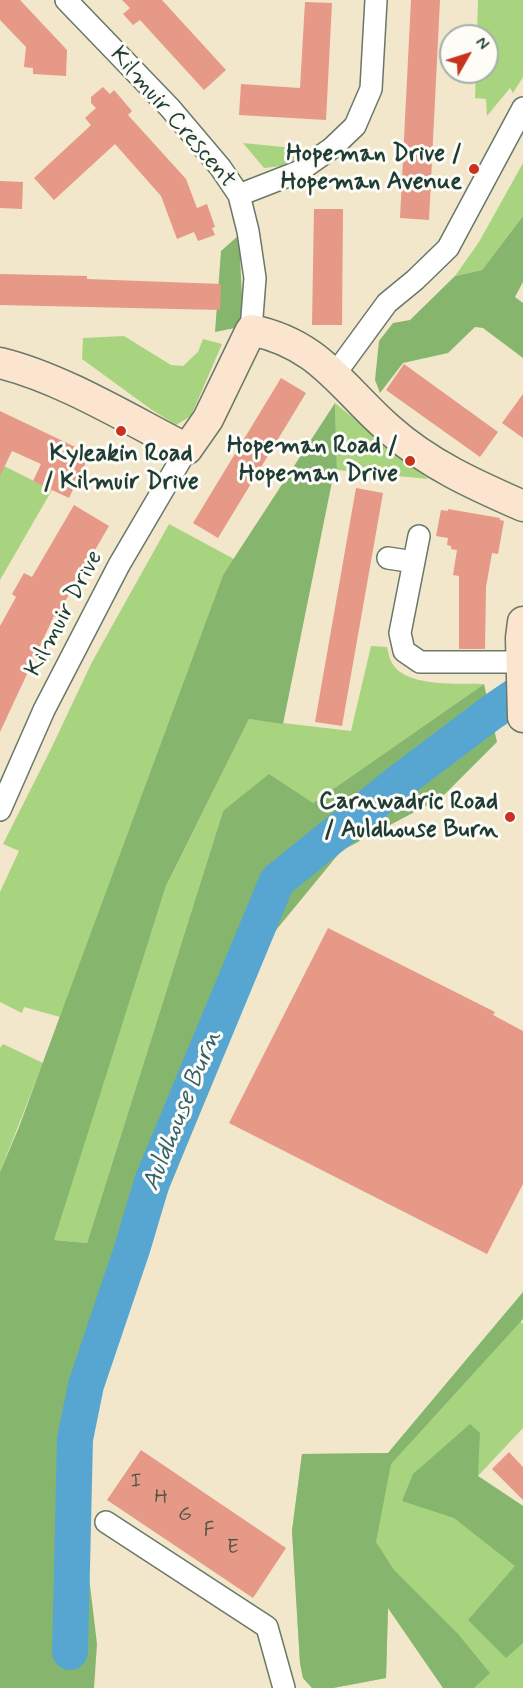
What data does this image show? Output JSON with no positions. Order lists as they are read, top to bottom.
{
  "streets": {
    "street": ["Kilmuir Crescent", "Kilmuir Drive"]
  },
  "crossings": [
    ["Kilmuir Crescent", "Kilmuir Drive"]
  ],
  "water": ["Auldhouse Burn"],
  "places": [
    "Hopeman Drive / Hopeman Avenue",
    "Kyleakin Road / Kilmuir Drive",
    "Hopeman Road / Hopeman Drive",
    "Carnwadric Road / Auldhouse Burn"
  ],
  "house_numbers": [
    "I",
    "H",
    "G",
    "F",
    "E"
  ],
  "north": "top right"
}
